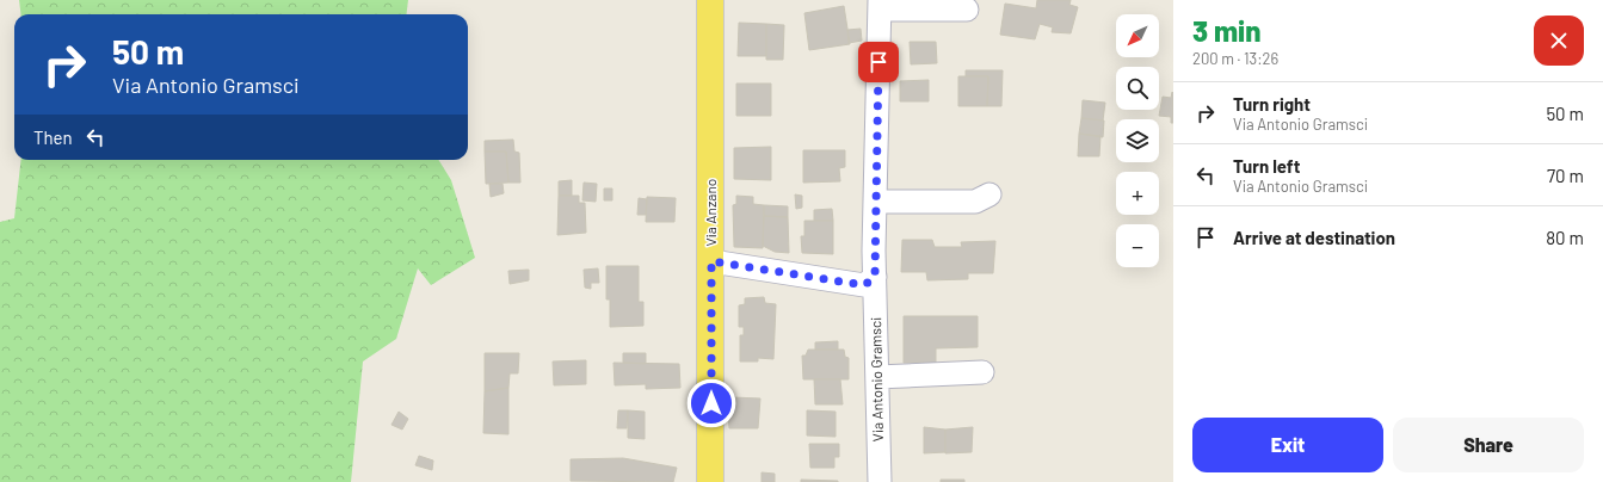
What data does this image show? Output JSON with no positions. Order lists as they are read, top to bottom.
{
  "streets": {
    "main road": ["Via Anzano"],
    "street": ["Via Antonio Gramsci"]
  },
  "north": "bottom left",
  "page": {
    "heading": ["3 min", "200 m · 13:26"],
    "map_buttons": ["+", "−"],
    "turn": ["50 m", "Via Antonio Gramsci"],
    "list": [
      {
        "name": "Turn right",
        "note": "Via Antonio Gramsci",
        "value": "50 m"
      },
      {
        "name": "Turn left",
        "note": "Via Antonio Gramsci",
        "value": "70 m"
      },
      {
        "name": "Arrive at destination",
        "value": "80 m"
      }
    ],
    "then": "Then",
    "buttons": ["Exit", "Share"]
  }
}
